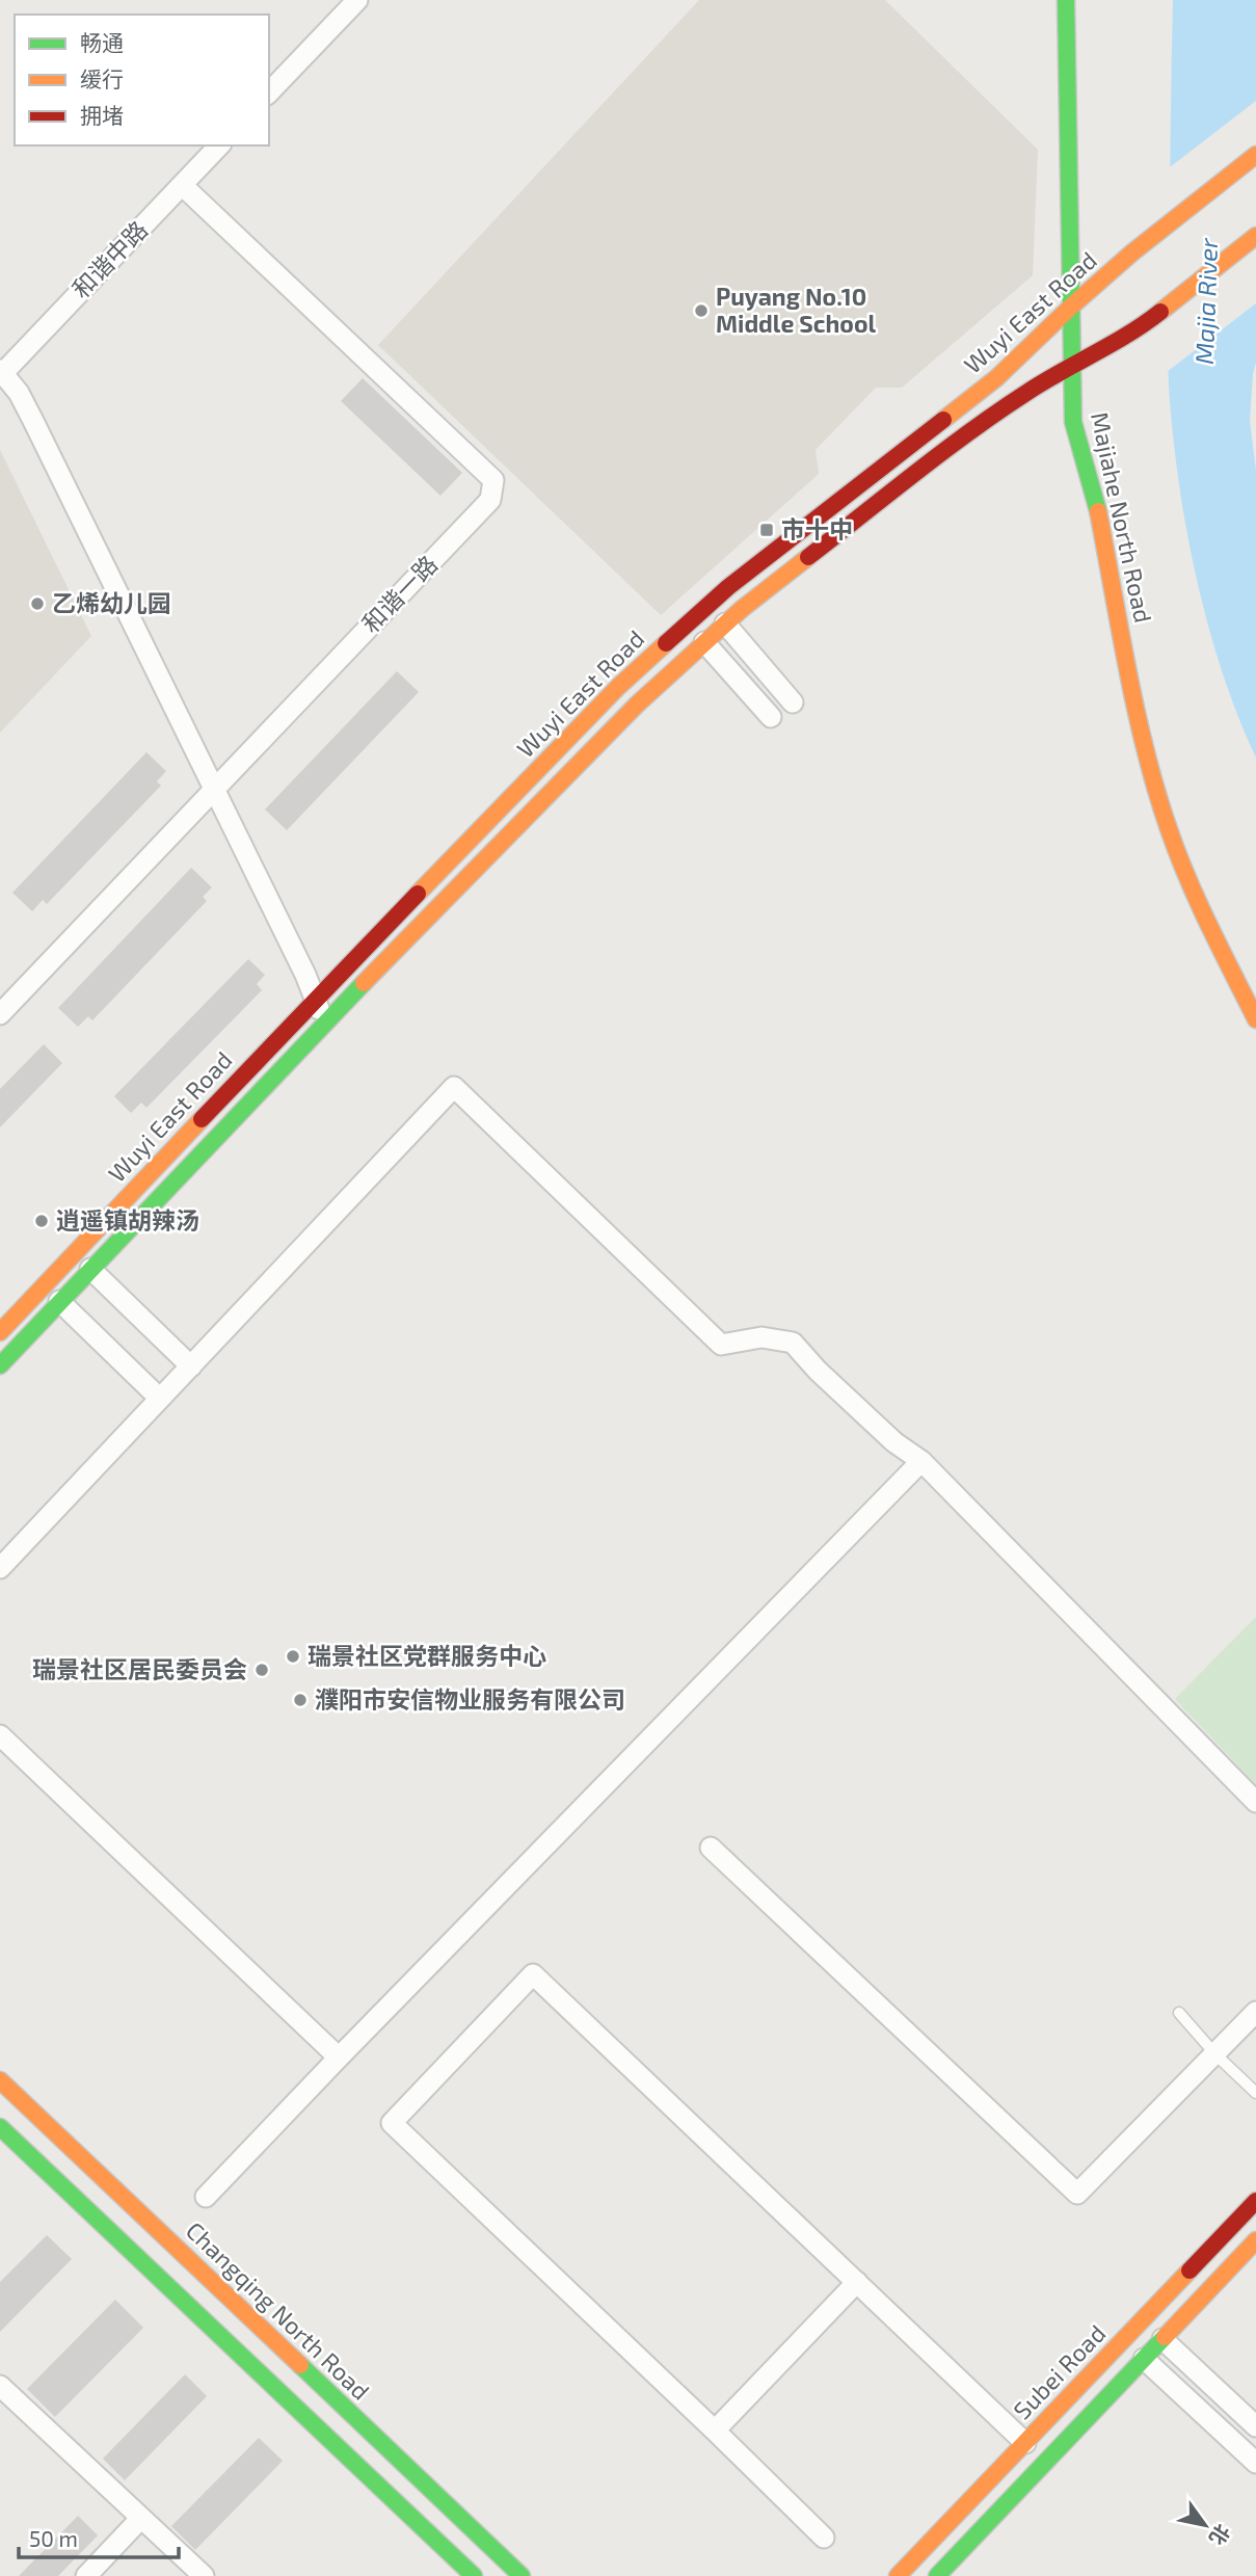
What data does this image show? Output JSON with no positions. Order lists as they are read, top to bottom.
{
  "streets": {
    "street": [
      "和谐中路",
      "Wuyi East Road",
      "Majiahe North Road",
      "和谐一路",
      "Changqing North Road",
      "Subei Road"
    ]
  },
  "crossings": [
    ["和谐中路", "和谐一路"],
    ["Wuyi East Road", "Majiahe North Road"]
  ],
  "water": ["Majia River"],
  "places": {
    "other": [
      "Puyang No.10 Middle School",
      "乙烯幼儿园",
      "逍遥镇胡辣汤",
      "瑞景社区党群服务中心",
      "瑞景社区居民委员会",
      "濮阳市安信物业服务有限公司"
    ],
    "transit": ["市十中"]
  },
  "legend": ["畅通", "缓行", "拥堵"],
  "scale_bar": "50 m",
  "north": "bottom right"
}
